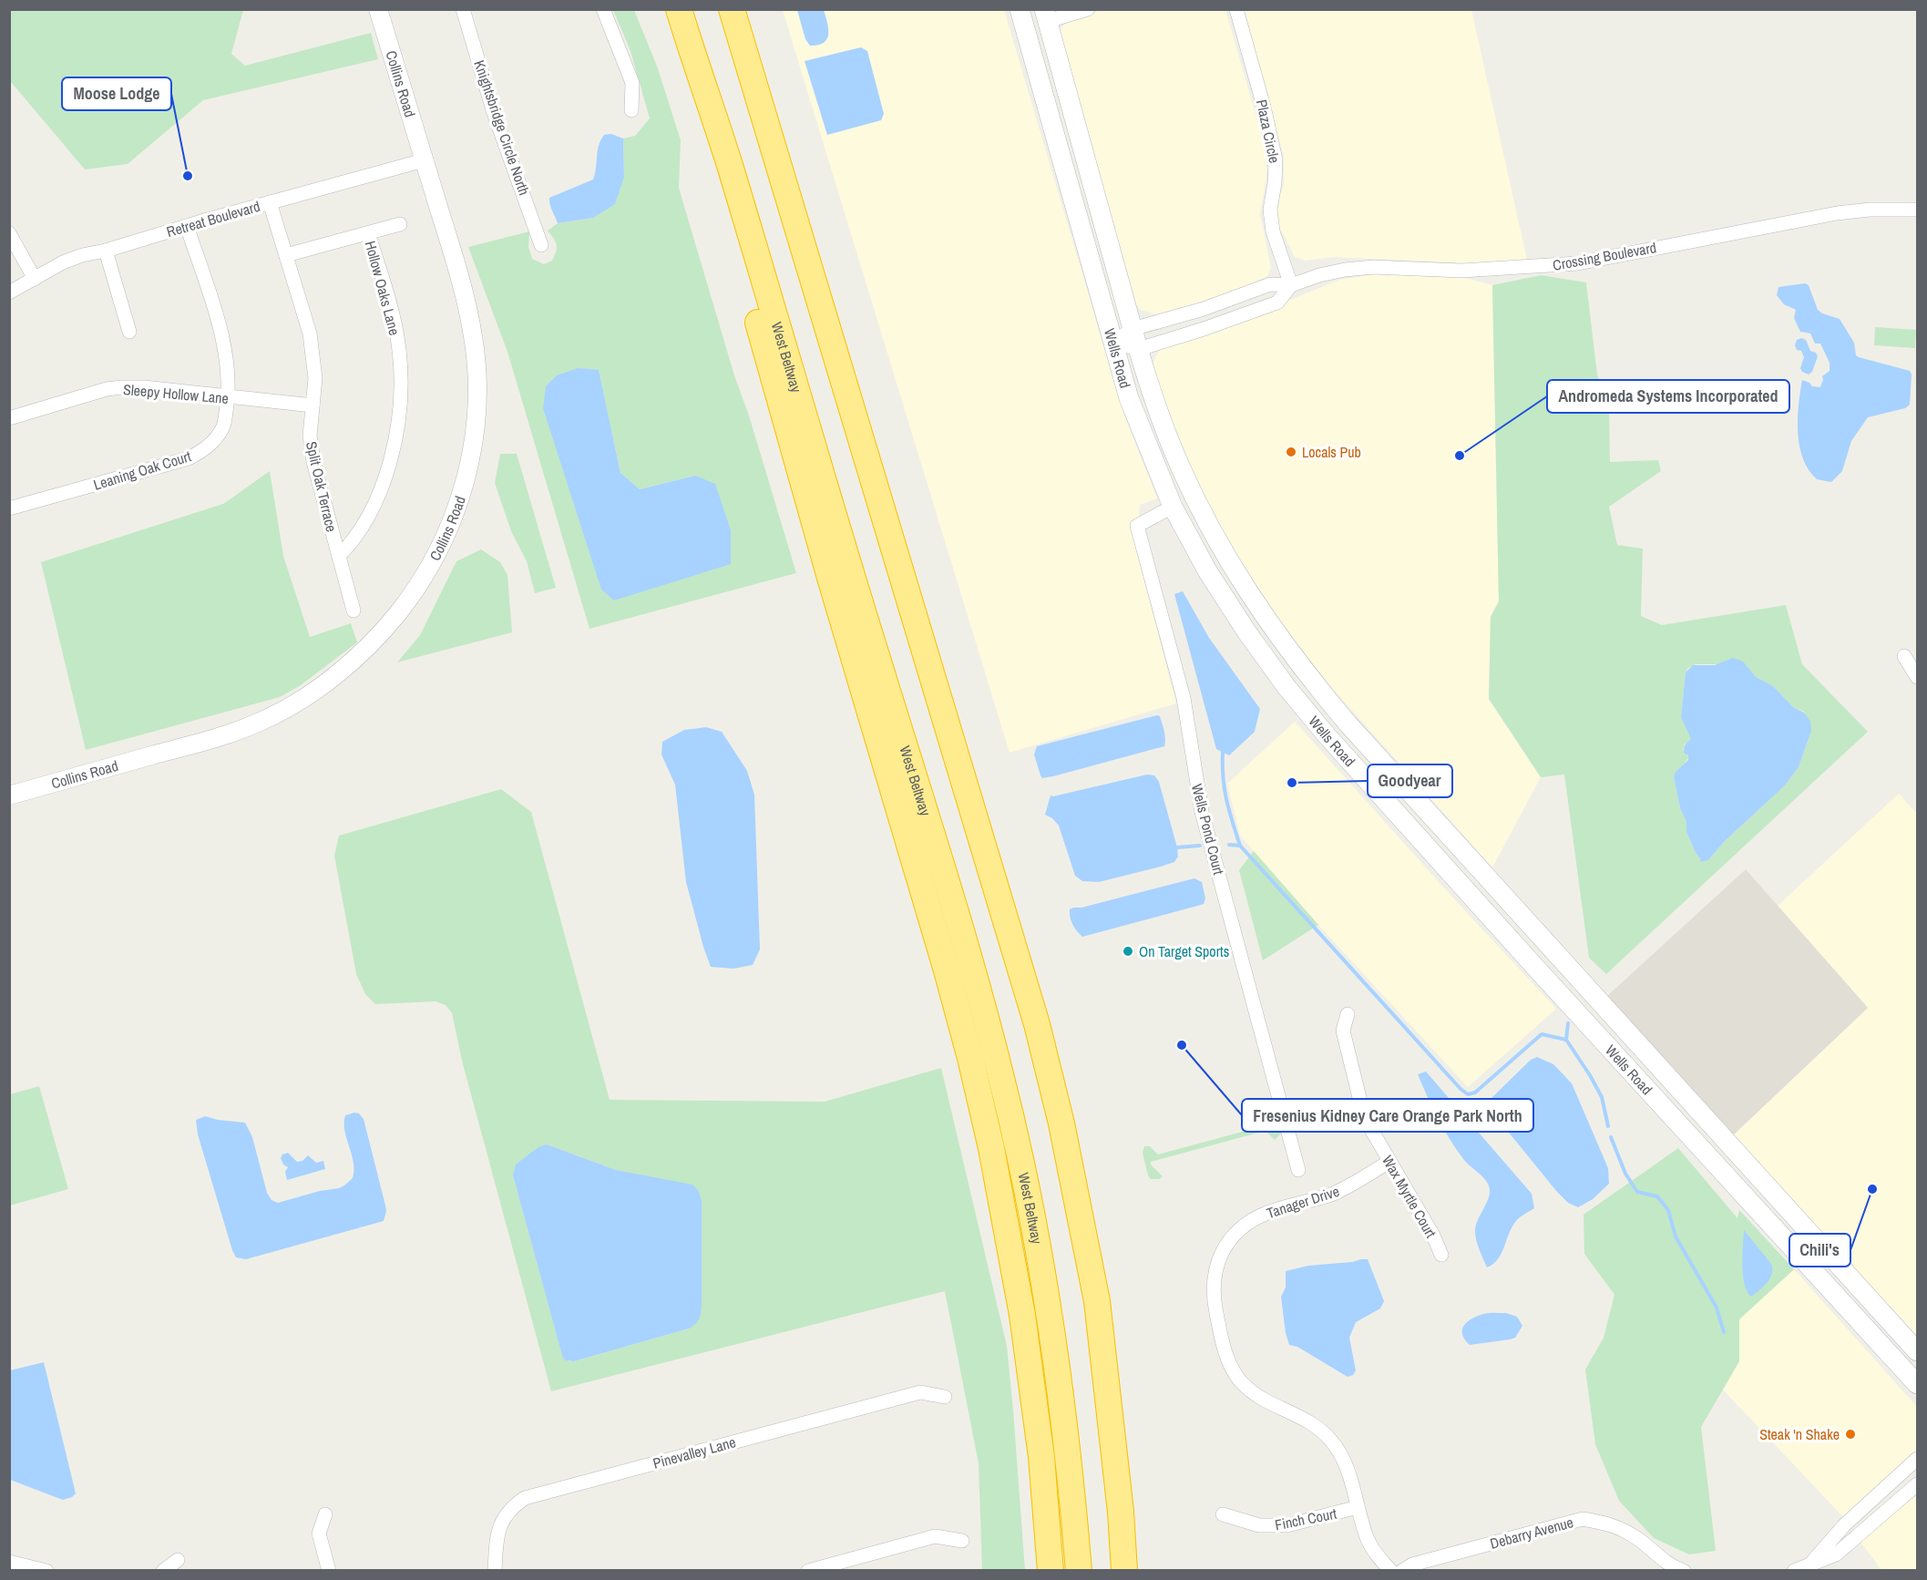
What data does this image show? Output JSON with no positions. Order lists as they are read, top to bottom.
{
  "streets": {
    "highway": ["West Beltway"],
    "main road": ["Wells Road"],
    "street": [
      "Collins Road",
      "Knightsbridge Circle North",
      "Plaza Circle",
      "Retreat Boulevard",
      "Crossing Boulevard",
      "Hollow Oaks Lane",
      "Sleepy Hollow Lane",
      "Leaning Oak Court",
      "Split Oak Terrace",
      "Wells Pond Court",
      "Wax Myrtle Court",
      "Tanager Drive",
      "Pinevalley Lane",
      "Finch Court",
      "Debarry Avenue"
    ]
  },
  "crossings": [
    ["Collins Road", "Retreat Boulevard"],
    ["Plaza Circle", "Crossing Boulevard"],
    ["Retreat Boulevard", "Leaning Oak Court"],
    ["Retreat Boulevard", "Split Oak Terrace"],
    ["Crossing Boulevard", "Wells Road"],
    ["Hollow Oaks Lane", "Split Oak Terrace"],
    ["Wells Road", "Wells Pond Court"],
    ["Sleepy Hollow Lane", "Leaning Oak Court"],
    ["Sleepy Hollow Lane", "Split Oak Terrace"],
    ["Wax Myrtle Court", "Tanager Drive"],
    ["Tanager Drive", "Finch Court"]
  ],
  "places": [
    "Moose Lodge",
    "Locals Pub",
    "Andromeda Systems Incorporated",
    "Goodyear",
    "On Target Sports",
    "Fresenius Kidney Care Orange Park North",
    "Chili's",
    "Steak 'n Shake"
  ]
}
